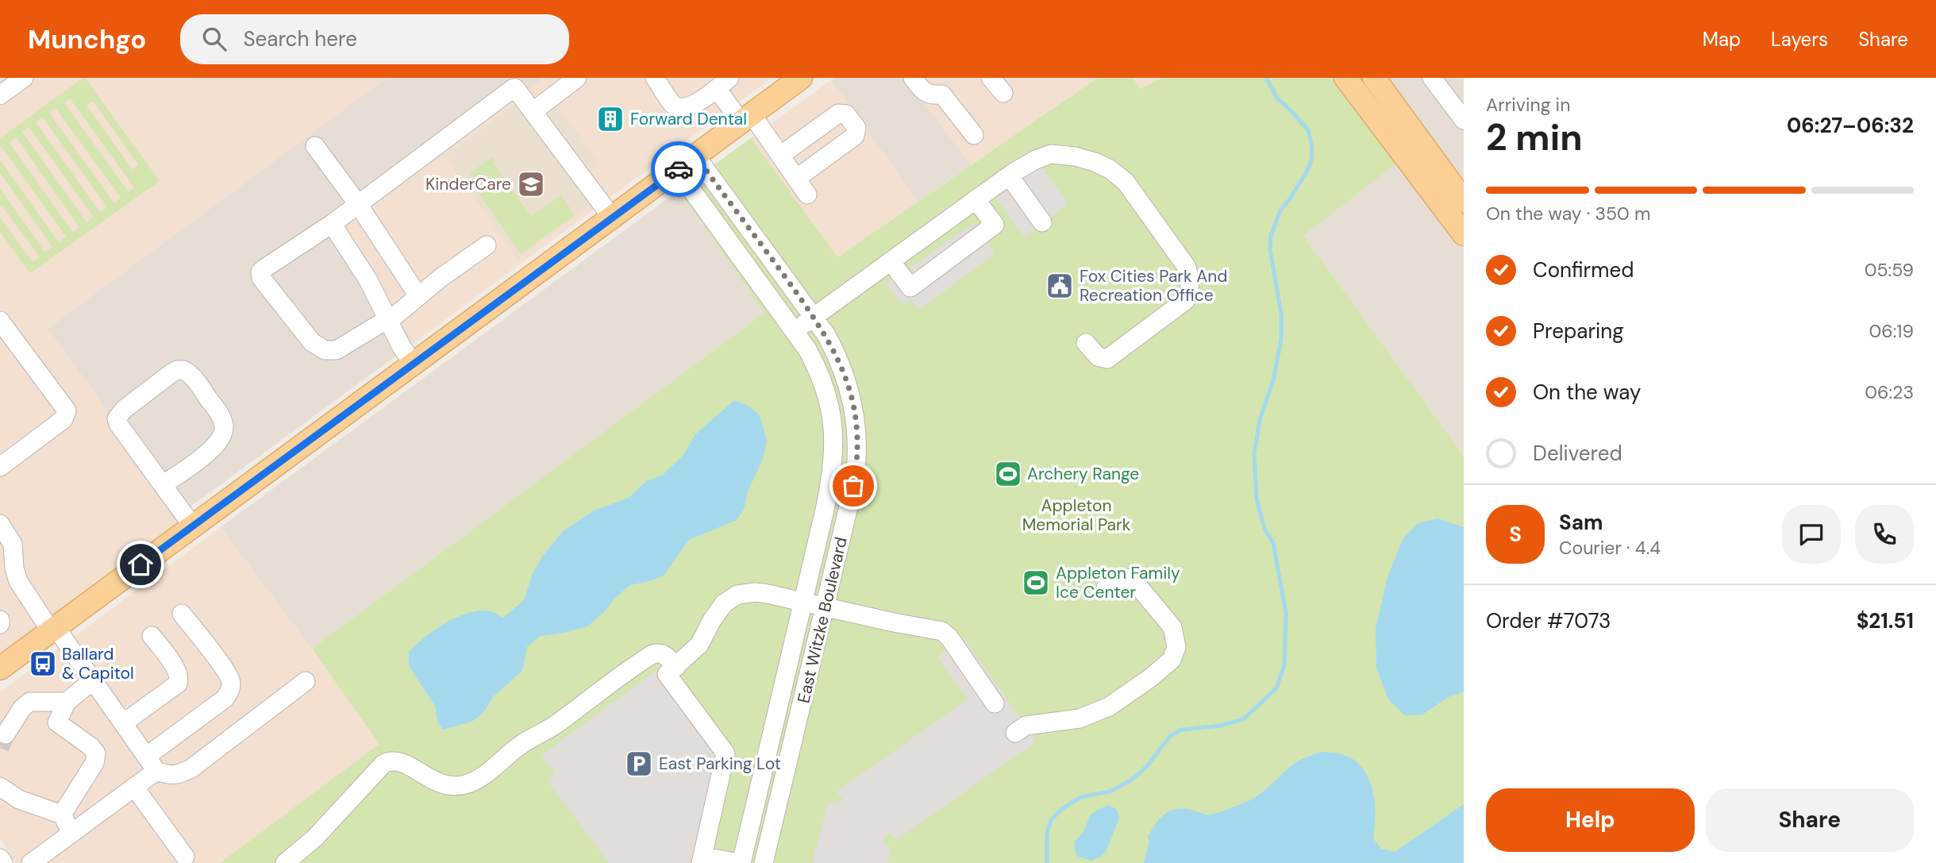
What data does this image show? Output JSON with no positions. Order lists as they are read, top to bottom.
{
  "streets": {
    "street": ["East Witzke Boulevard"]
  },
  "parks": ["Appleton Memorial Park"],
  "places": {
    "building": ["Forward Dental"],
    "school or university": ["KinderCare"],
    "public building": ["Fox Cities Park And Recreation Office"],
    "sports": ["Archery Range", "Appleton Family Ice Center"],
    "bus stop": ["Ballard & Capitol"],
    "parking": ["East Parking Lot"]
  },
  "page": {
    "header": "Munchgo",
    "search": "Search here",
    "nav": ["Map", "Layers", "Share"],
    "heading": ["2 min", "Arriving in", "06:27–06:32"],
    "panel": [
      "Sam",
      "Courier · 4.4",
      "Order #7073",
      "$21.51"
    ],
    "bar": "On the way · 350 m",
    "list": [
      ["Confirmed", "05:59"],
      ["Preparing", "06:19"],
      ["On the way", "06:23"],
      "Delivered"
    ],
    "round": "S",
    "buttons": ["Help", "Share"]
  }
}
